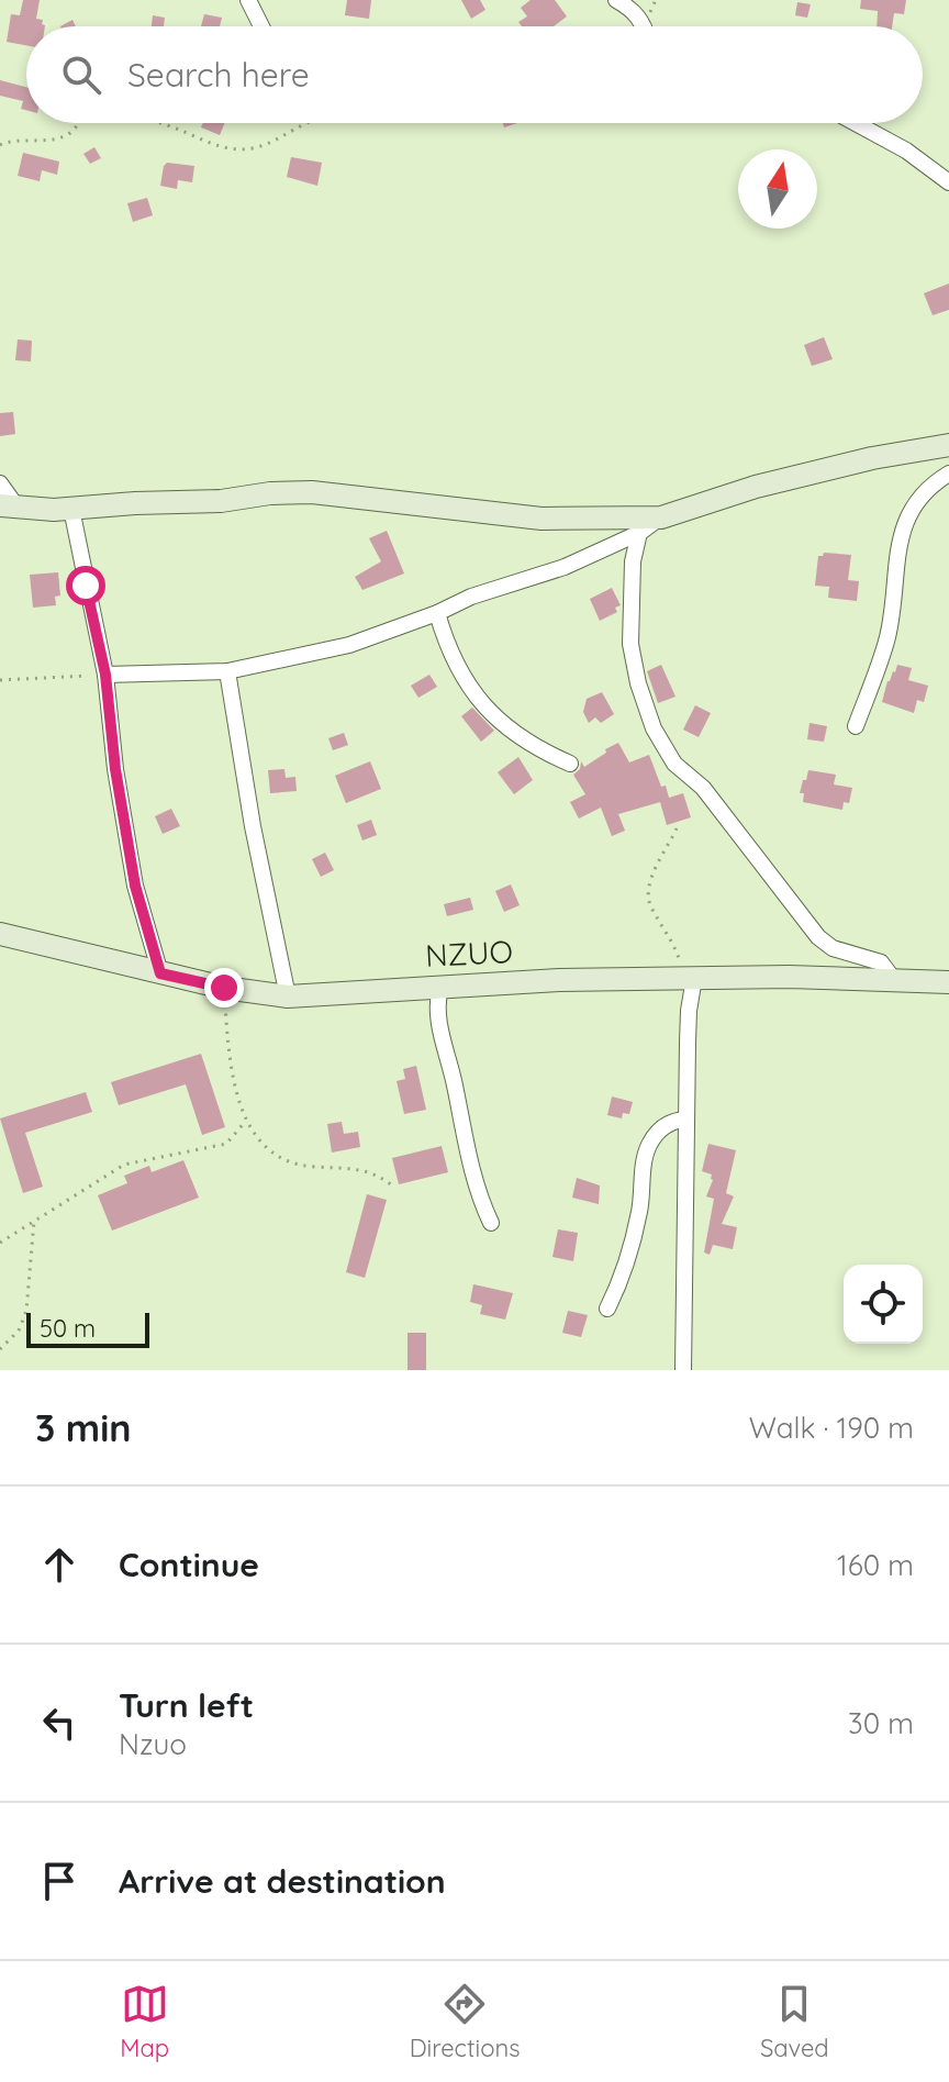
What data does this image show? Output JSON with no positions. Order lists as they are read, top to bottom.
{
  "streets": {
    "street": ["NZUO"]
  },
  "scale_bar": "50 m",
  "north": "top",
  "page": {
    "search": "Search here",
    "scale": "50 m",
    "heading": ["3 min", "Walk · 190 m"],
    "list": [
      ["Continue", "160 m"],
      ["Turn left", "Nzuo", "30 m"],
      "Arrive at destination"
    ],
    "nav": ["Map", "Directions", "Saved"]
  }
}
